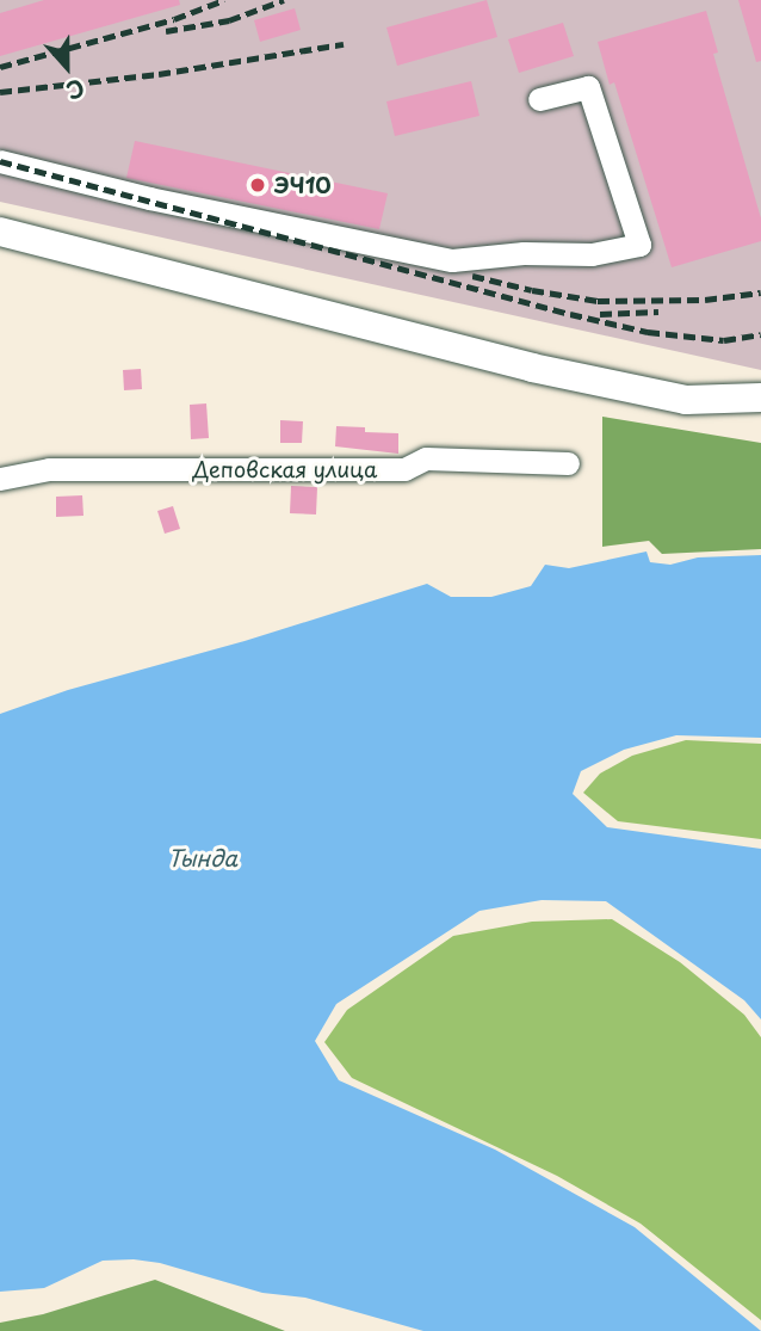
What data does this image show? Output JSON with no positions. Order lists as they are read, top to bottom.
{
  "streets": {
    "street": ["Деповская улица"]
  },
  "water": ["Тында"],
  "places": ["ЭЧ10"],
  "north": "bottom"
}
